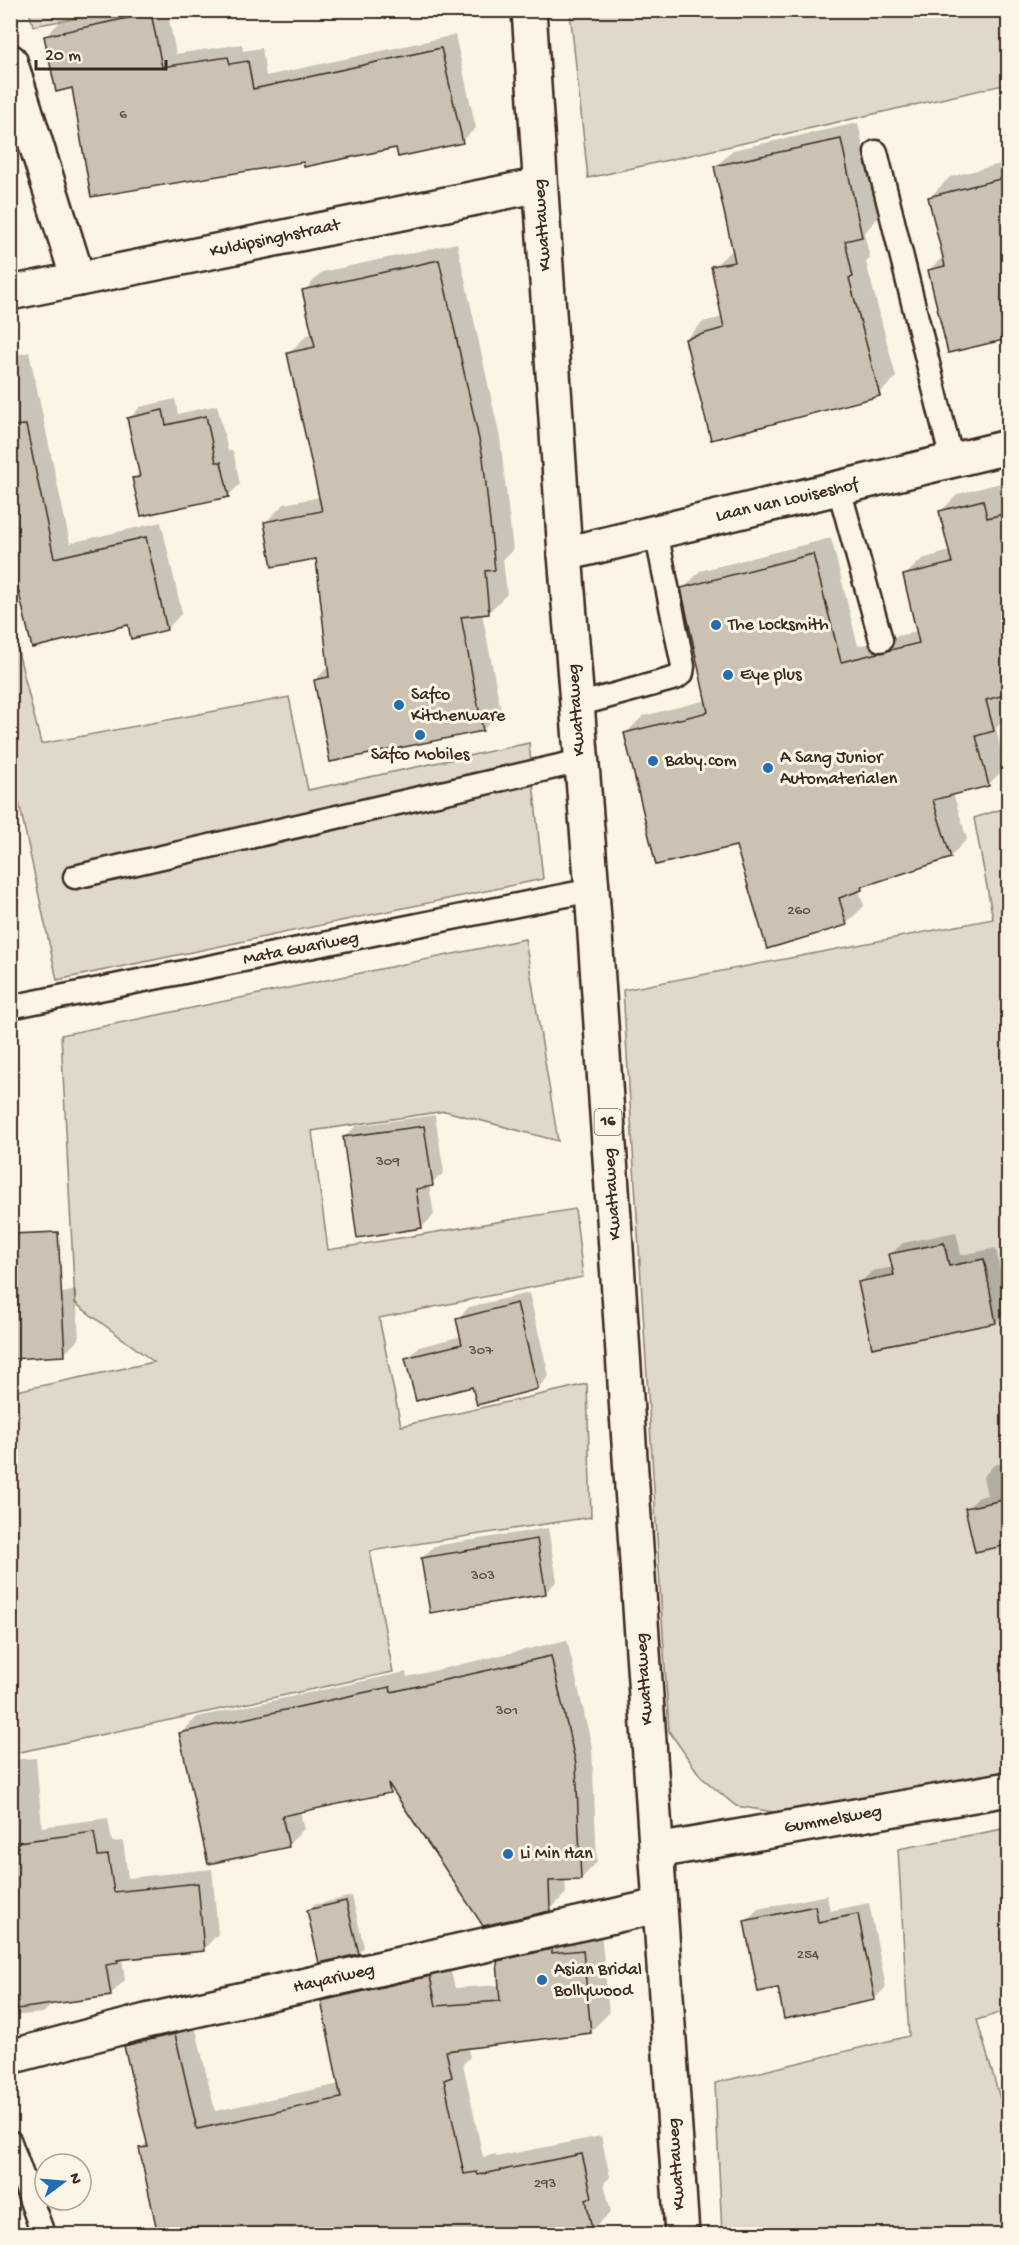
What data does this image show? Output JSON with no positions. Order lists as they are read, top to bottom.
{
  "streets": {
    "street": [
      "Kwattaweg",
      "Kuldipsinghstraat",
      "Laan van Louiseshof",
      "16",
      "Gummelsweg",
      "Hayariweg"
    ],
    "lane": ["Mata Guariweg"]
  },
  "crossings": [
    ["Kwattaweg", "Kuldipsinghstraat"],
    ["Kwattaweg", "Laan van Louiseshof"],
    ["Kwattaweg", "Mata Guariweg"],
    ["Kwattaweg", "Gummelsweg"],
    ["Kwattaweg", "Hayariweg"]
  ],
  "places": [
    "The Locksmith",
    "Eye plus",
    "Safco Kitchenware",
    "Safco Mobiles",
    "Baby.com",
    "A Sang Junior Automaterialen",
    "Li Min Han",
    "Asian Bridal Bollywood"
  ],
  "house_numbers": [
    "6",
    "260",
    "309",
    "307",
    "303",
    "301",
    "254",
    "293"
  ],
  "scale_bar": "20 m",
  "north": "right"
}
